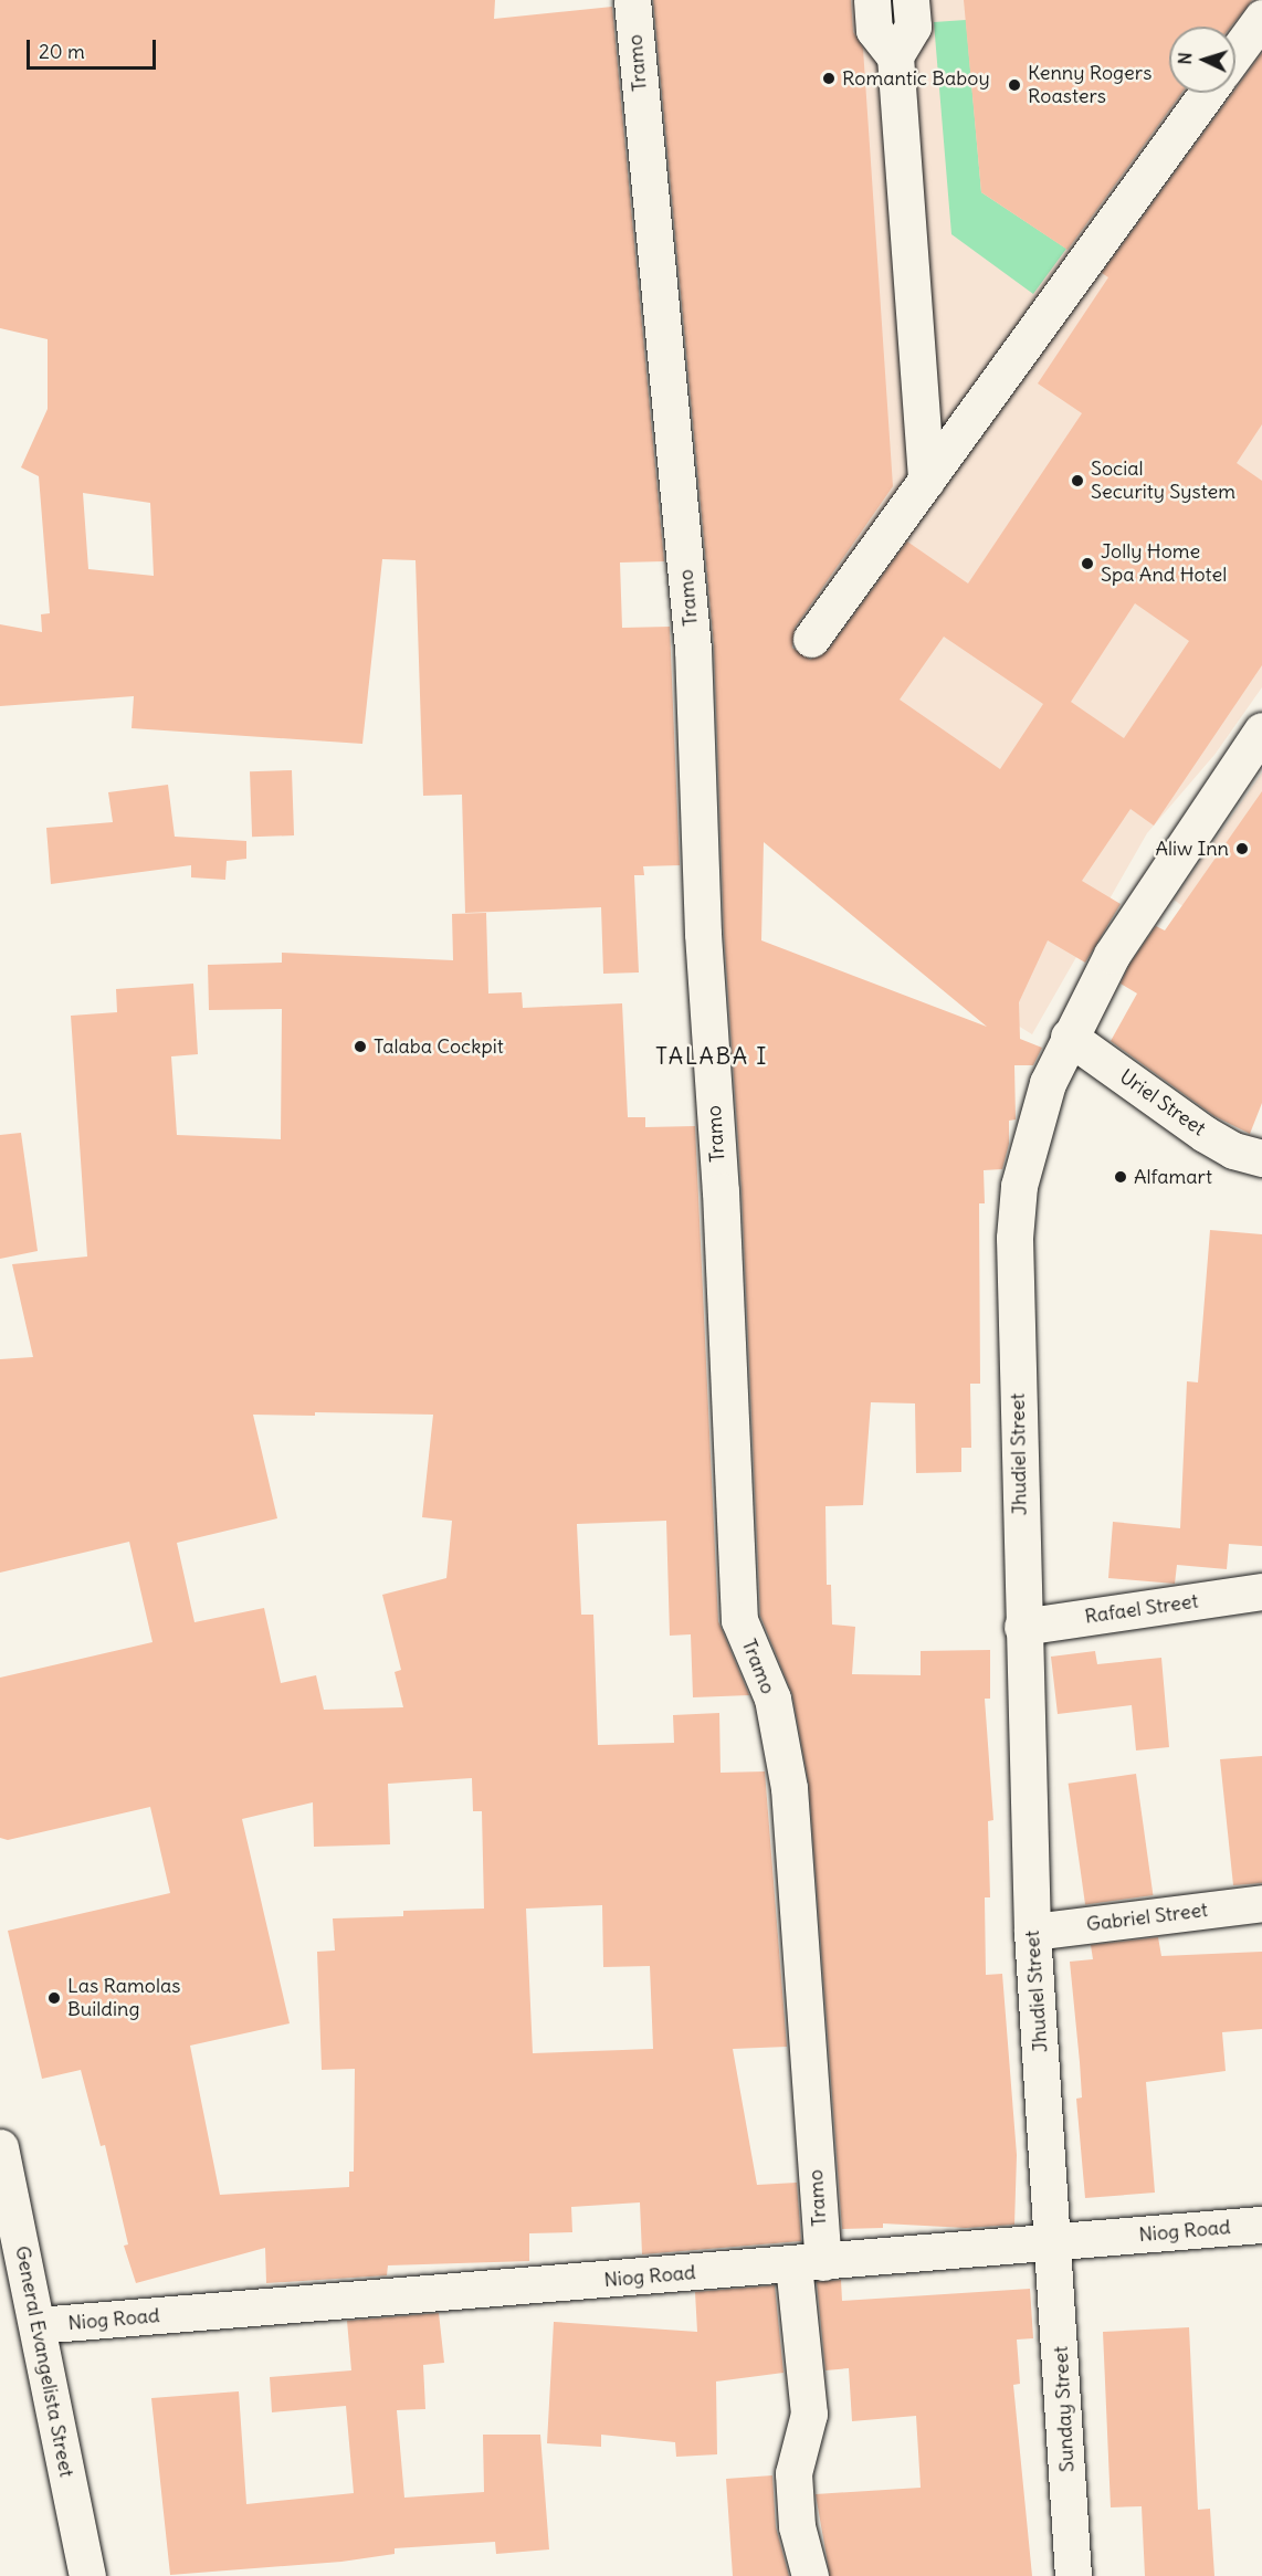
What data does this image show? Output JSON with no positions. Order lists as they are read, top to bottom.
{
  "streets": {
    "street": [
      "Tramo",
      "Uriel Street",
      "Jhudiel Street",
      "Rafael Street",
      "Gabriel Street",
      "Niog Road",
      "General Evangelista Street",
      "Sunday Street"
    ]
  },
  "crossings": [
    ["Tramo", "Niog Road"],
    ["Uriel Street", "Jhudiel Street"],
    ["Jhudiel Street", "Rafael Street"],
    ["Jhudiel Street", "Gabriel Street"],
    ["Jhudiel Street", "Niog Road"],
    ["Jhudiel Street", "Sunday Street"],
    ["Niog Road", "General Evangelista Street"],
    ["Niog Road", "Sunday Street"]
  ],
  "districts": ["TALABA I"],
  "places": [
    "Romantic Baboy",
    "Kenny Rogers Roasters",
    "Social Security System",
    "Jolly Home Spa And Hotel",
    "Aliw Inn",
    "Talaba Cockpit",
    "Alfamart",
    "Las Ramolas Building"
  ],
  "scale_bar": "20 m",
  "north": "left"
}
